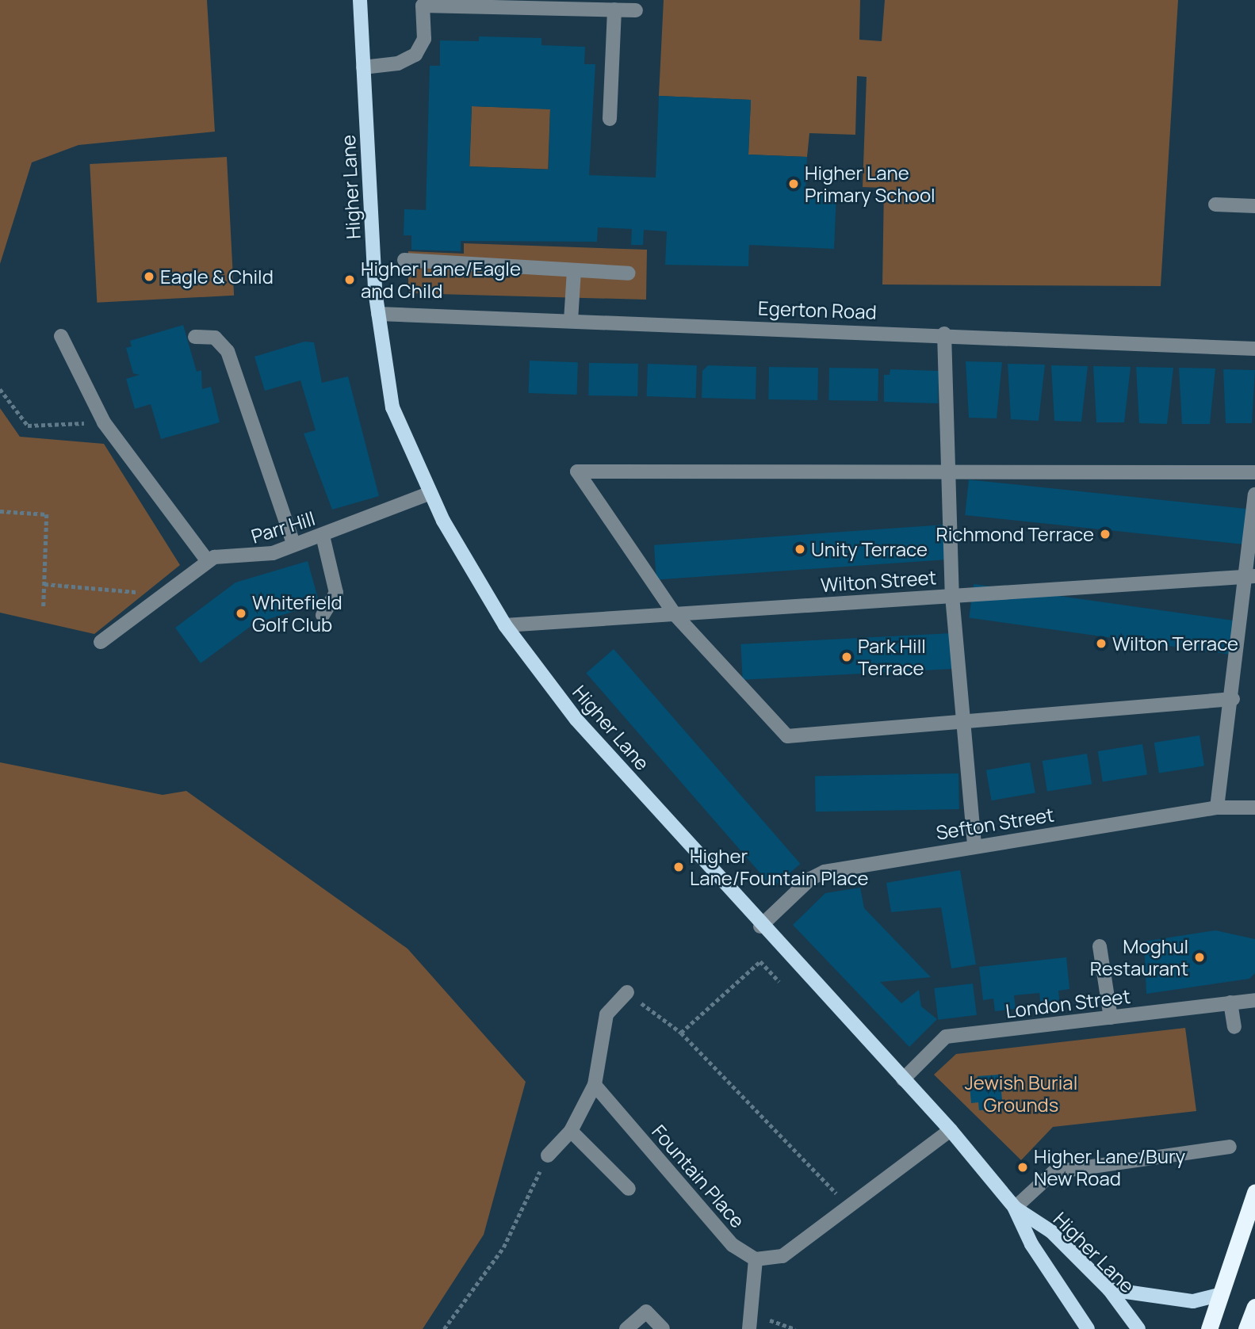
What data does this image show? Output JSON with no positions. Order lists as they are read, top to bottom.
{
  "streets": {
    "main road": ["Higher Lane"],
    "street": [
      "Egerton Road",
      "Parr Hill",
      "Wilton Street",
      "Sefton Street",
      "London Street",
      "Fountain Place"
    ]
  },
  "crossings": [
    ["Higher Lane", "Egerton Road"],
    ["Higher Lane", "Parr Hill"],
    ["Higher Lane", "Wilton Street"],
    ["Higher Lane", "Sefton Street"],
    ["Higher Lane", "London Street"]
  ],
  "parks": ["Jewish Burial Grounds"],
  "places": [
    "Higher Lane Primary School",
    "Eagle & Child",
    "Higher Lane/Eagle and Child",
    "Richmond Terrace",
    "Unity Terrace",
    "Whitefield Golf Club",
    "Wilton Terrace",
    "Park Hill Terrace",
    "Higher Lane/Fountain Place",
    "Moghul Restaurant",
    "Higher Lane/Bury New Road"
  ]
}
